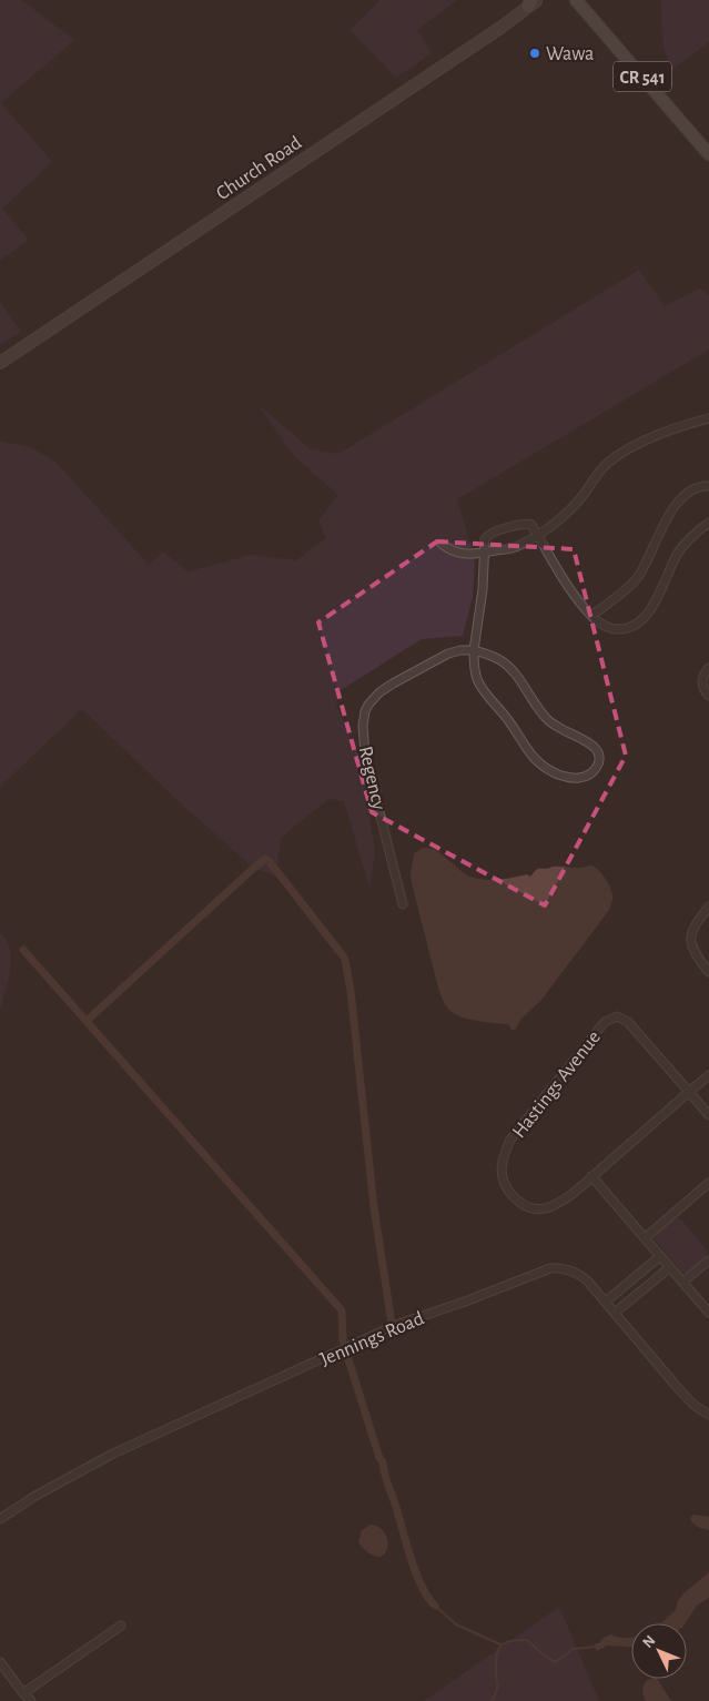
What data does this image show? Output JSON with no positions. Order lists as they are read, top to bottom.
{
  "streets": {
    "main road": ["CR 541", "Church Road"],
    "street": ["Regency", "Hastings Avenue", "Jennings Road"]
  },
  "places": ["Wawa"],
  "north": "top left"
}
